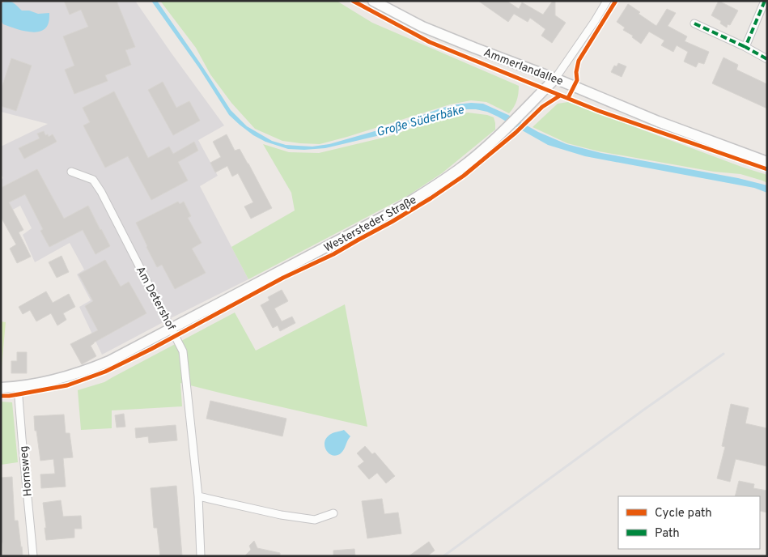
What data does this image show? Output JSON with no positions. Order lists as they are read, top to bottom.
{
  "streets": {
    "main road": ["Ammerlandallee", "Westersteder Straße"],
    "street": ["Am Detershof", "Hornsweg"]
  },
  "crossings": [
    ["Ammerlandallee", "Westersteder Straße"],
    ["Westersteder Straße", "Am Detershof"],
    ["Westersteder Straße", "Hornsweg"]
  ],
  "water": ["Große Süderbäke"],
  "legend": ["Cycle path", "Path"]
}
